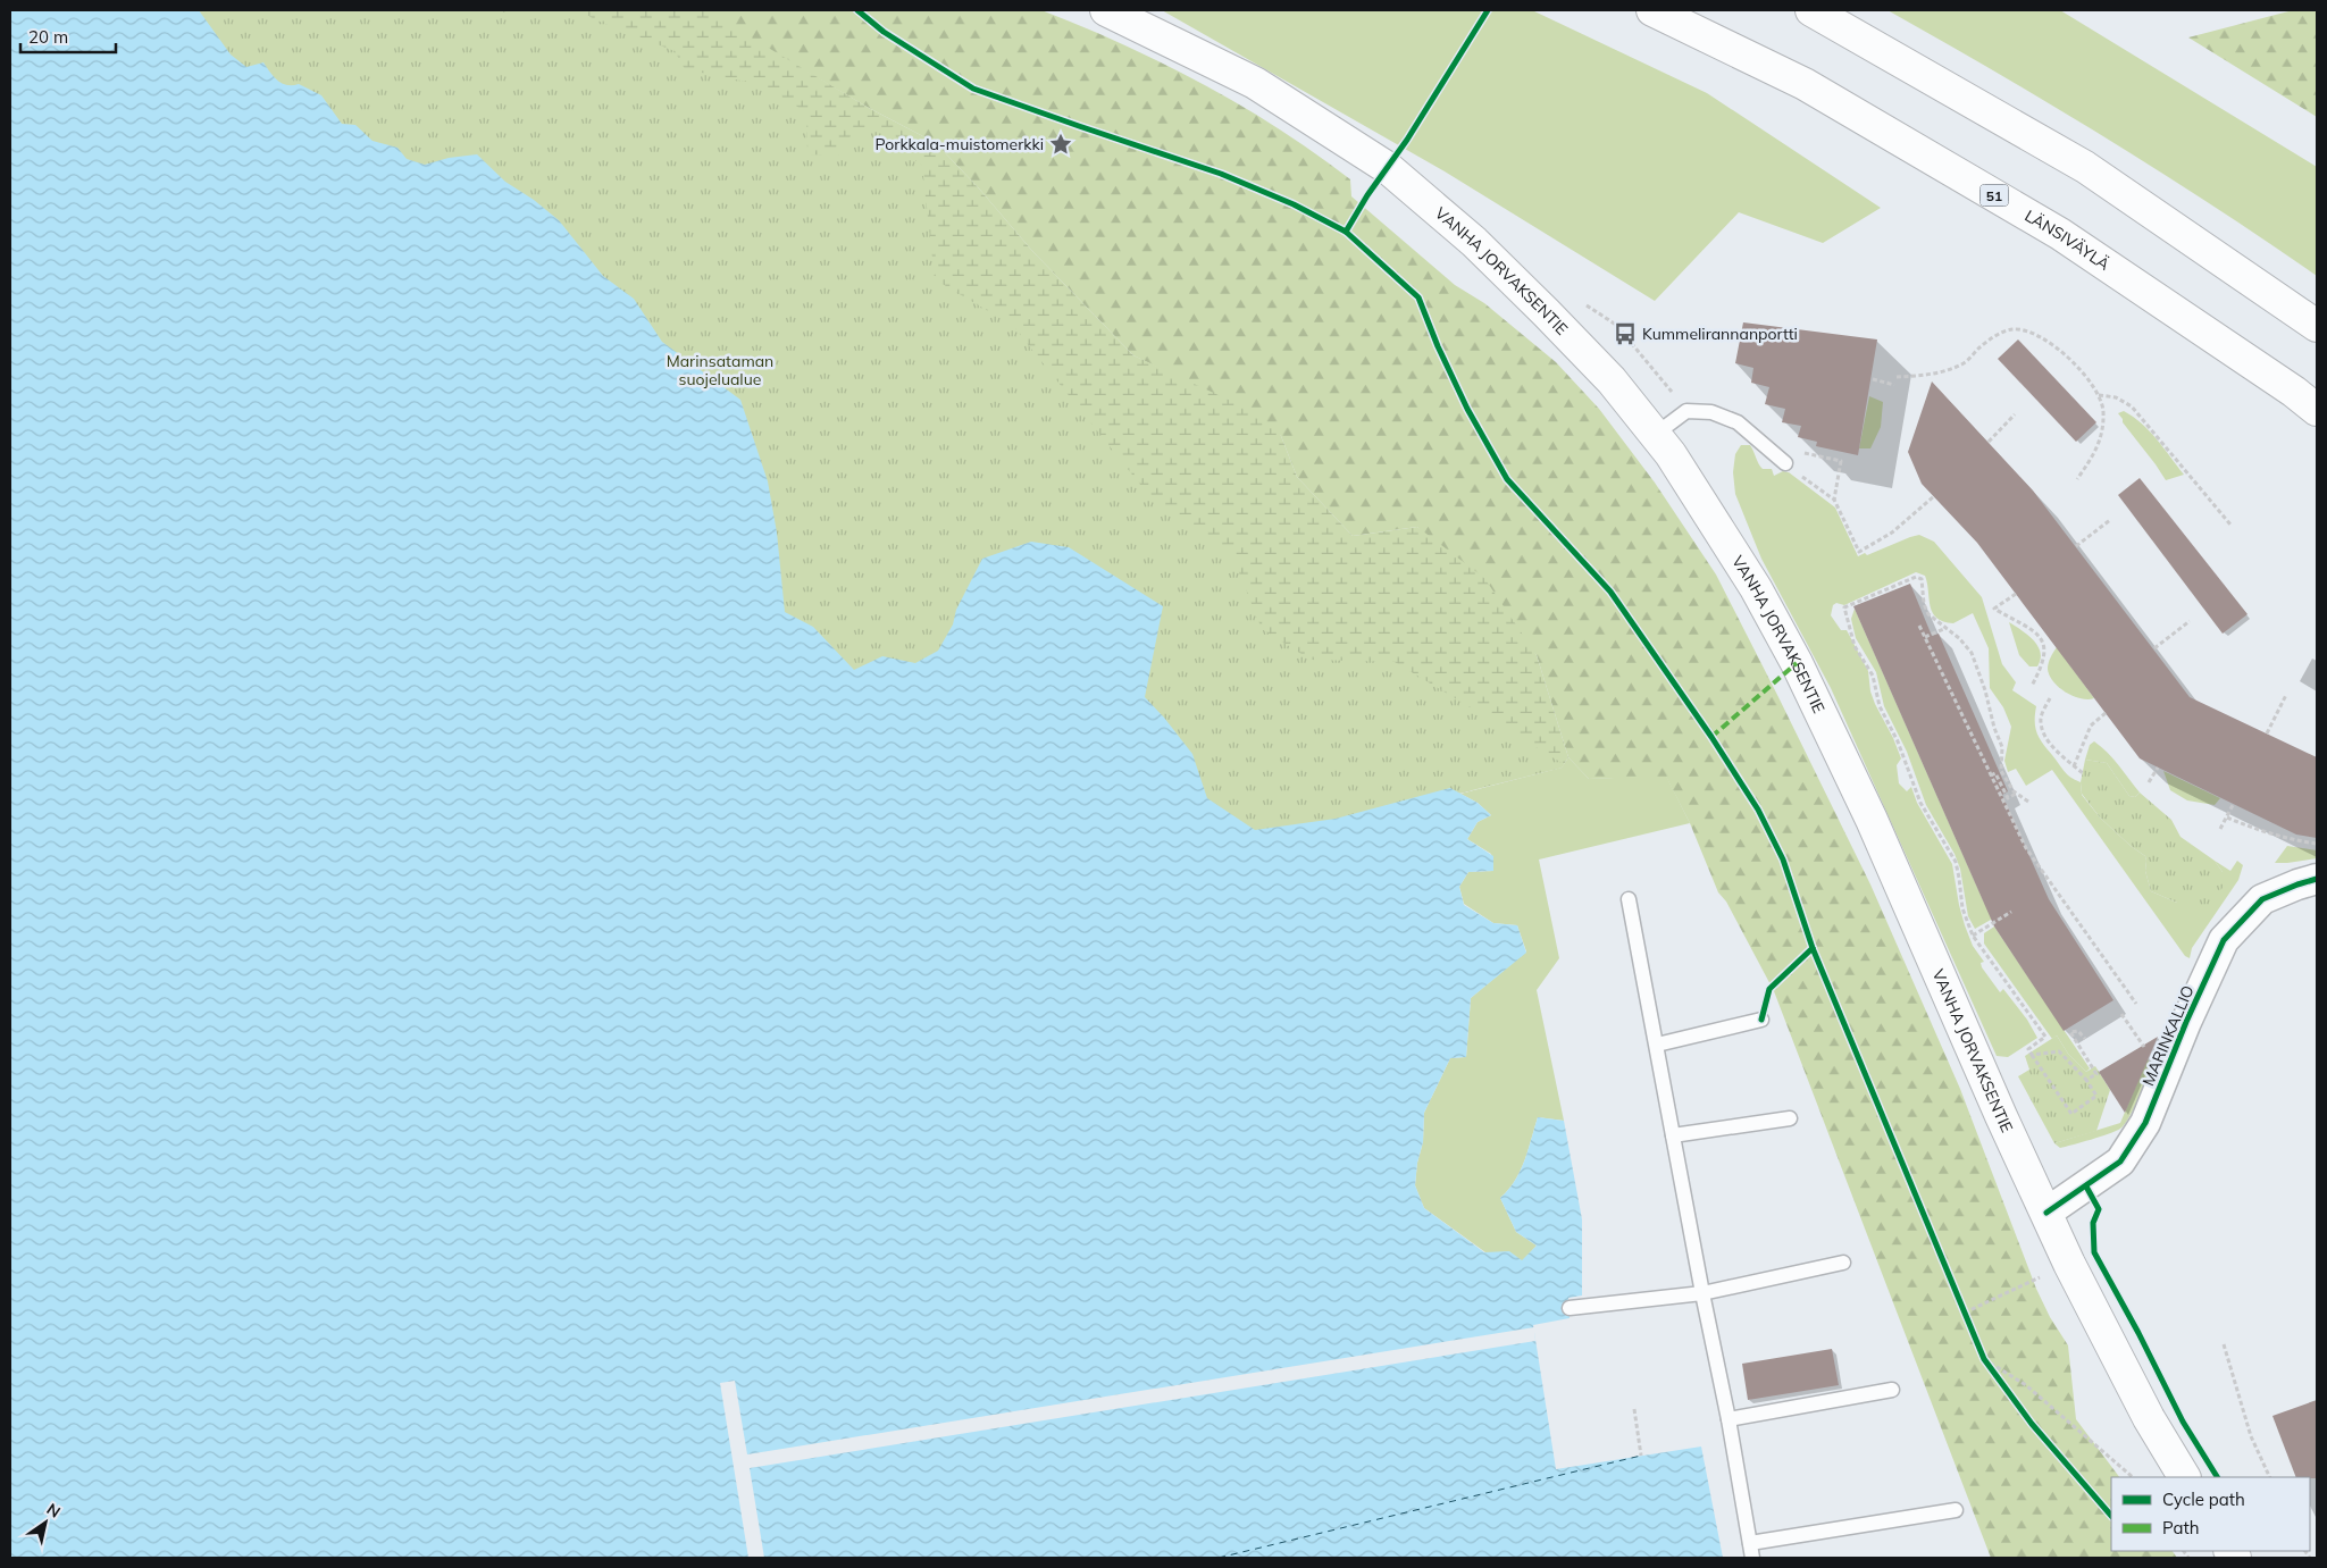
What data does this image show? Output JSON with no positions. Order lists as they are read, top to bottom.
{
  "streets": {
    "main road": ["51", "LÄNSIVÄYLÄ", "VANHA JORVAKSENTIE"],
    "street": ["MARINKALLIO"]
  },
  "crossings": [
    ["VANHA JORVAKSENTIE", "MARINKALLIO"]
  ],
  "parks": ["Marinsataman suojelualue"],
  "places": {
    "place": ["Porkkala-muistomerkki"],
    "bus stop": ["Kummelirannanportti"]
  },
  "legend": ["Cycle path", "Path"],
  "scale_bar": "20 m",
  "north": "top right"
}
